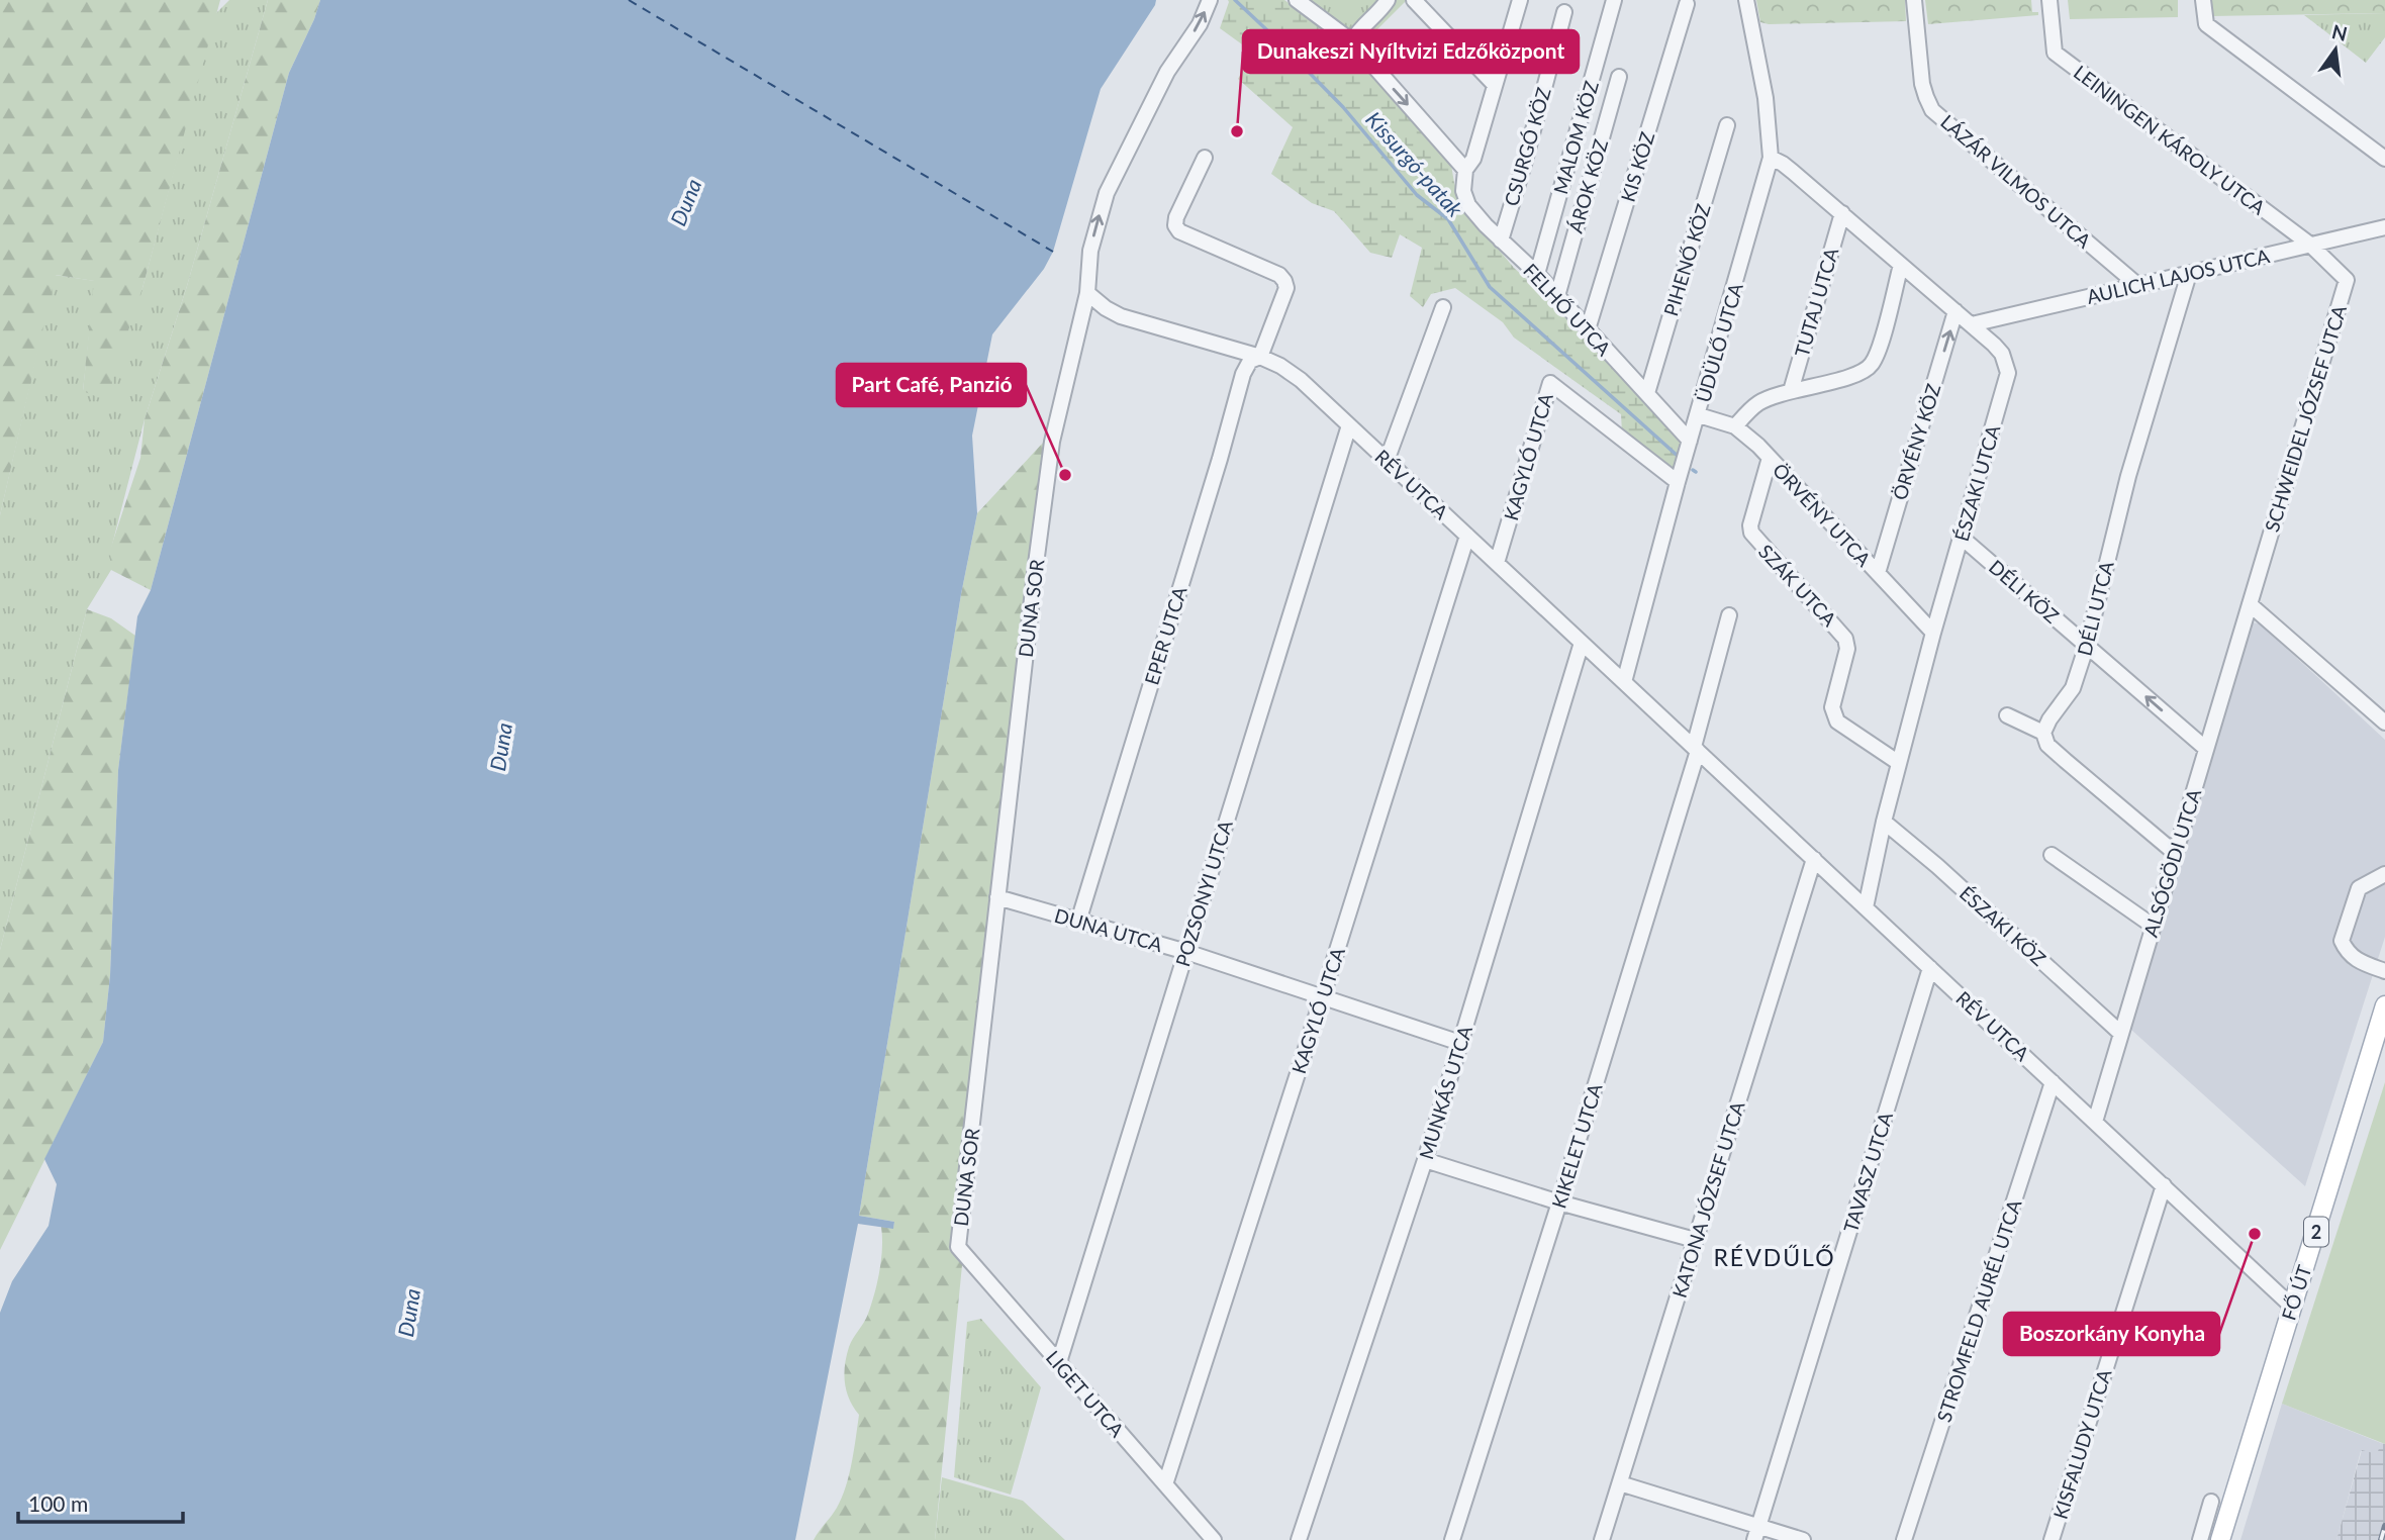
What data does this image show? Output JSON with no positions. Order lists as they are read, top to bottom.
{
  "streets": {
    "main road": ["2", "FŐ ÚT"],
    "street": [
      "MALOM KÖZ",
      "LEININGEN KÁROLY UTCA",
      "CSURGÓ KÖZ",
      "KIS KÖZ",
      "LÁZÁR VILMOS UTCA",
      "ÁROK KÖZ",
      "PIHENŐ KÖZ",
      "AULICH LAJOS UTCA",
      "TUTAJ UTCA",
      "FELHŐ UTCA",
      "ÜDÜLŐ UTCA",
      "SCHWEIDEL JÓZSEF UTCA",
      "ÖRVÉNY KÖZ",
      "KAGYLÓ UTCA",
      "ÉSZAKI UTCA",
      "RÉV UTCA",
      "ÖRVÉNY UTCA",
      "SZÁK UTCA",
      "DÉLI KÖZ",
      "DUNA SOR",
      "DÉLI UTCA",
      "EPER UTCA",
      "ALSÓGÖDI UTCA",
      "POZSONYI UTCA",
      "ÉSZAKI KÖZ",
      "DUNA UTCA",
      "MUNKÁS UTCA",
      "KIKELET UTCA",
      "TAVASZ UTCA",
      "KATONA JÓZSEF UTCA",
      "STROMFELD AURÉL UTCA",
      "LIGET UTCA",
      "KISFALUDY UTCA"
    ]
  },
  "crossings": [
    ["MALOM KÖZ", "FELHŐ UTCA"],
    ["LEININGEN KÁROLY UTCA", "AULICH LAJOS UTCA"],
    ["LEININGEN KÁROLY UTCA", "SCHWEIDEL JÓZSEF UTCA"],
    ["CSURGÓ KÖZ", "FELHŐ UTCA"],
    ["KIS KÖZ", "FELHŐ UTCA"],
    ["LÁZÁR VILMOS UTCA", "AULICH LAJOS UTCA"],
    ["ÁROK KÖZ", "FELHŐ UTCA"],
    ["PIHENŐ KÖZ", "FELHŐ UTCA"],
    ["AULICH LAJOS UTCA", "SCHWEIDEL JÓZSEF UTCA"],
    ["AULICH LAJOS UTCA", "ÉSZAKI UTCA"],
    ["AULICH LAJOS UTCA", "DÉLI UTCA"],
    ["TUTAJ UTCA", "ÉSZAKI UTCA"],
    ["FELHŐ UTCA", "ÜDÜLŐ UTCA"],
    ["ÜDÜLŐ UTCA", "KAGYLÓ UTCA"],
    ["ÜDÜLŐ UTCA", "ÉSZAKI UTCA"],
    ["ÜDÜLŐ UTCA", "RÉV UTCA"],
    ["ÜDÜLŐ UTCA", "ÖRVÉNY UTCA"],
    ["SCHWEIDEL JÓZSEF UTCA", "ALSÓGÖDI UTCA"],
    ["ÖRVÉNY KÖZ", "ÉSZAKI UTCA"],
    ["ÖRVÉNY KÖZ", "ÖRVÉNY UTCA"],
    ["KAGYLÓ UTCA", "RÉV UTCA"],
    ["KAGYLÓ UTCA", "DUNA UTCA"],
    ["KAGYLÓ UTCA", "LIGET UTCA"],
    ["ÉSZAKI UTCA", "RÉV UTCA"],
    ["ÉSZAKI UTCA", "ÖRVÉNY UTCA"],
    ["ÉSZAKI UTCA", "SZÁK UTCA"],
    ["ÉSZAKI UTCA", "DÉLI KÖZ"],
    ["ÉSZAKI UTCA", "ÉSZAKI KÖZ"],
    ["RÉV UTCA", "DUNA SOR"],
    ["RÉV UTCA", "EPER UTCA"],
    ["RÉV UTCA", "ALSÓGÖDI UTCA"],
    ["RÉV UTCA", "POZSONYI UTCA"],
    ["RÉV UTCA", "MUNKÁS UTCA"],
    ["RÉV UTCA", "KIKELET UTCA"],
    ["RÉV UTCA", "TAVASZ UTCA"],
    ["RÉV UTCA", "KATONA JÓZSEF UTCA"],
    ["RÉV UTCA", "FŐ ÚT"],
    ["RÉV UTCA", "STROMFELD AURÉL UTCA"],
    ["RÉV UTCA", "KISFALUDY UTCA"],
    ["ÖRVÉNY UTCA", "SZÁK UTCA"],
    ["DÉLI KÖZ", "DÉLI UTCA"],
    ["DÉLI KÖZ", "ALSÓGÖDI UTCA"],
    ["DUNA SOR", "DUNA UTCA"],
    ["DUNA SOR", "LIGET UTCA"],
    ["EPER UTCA", "DUNA UTCA"],
    ["ALSÓGÖDI UTCA", "ÉSZAKI KÖZ"],
    ["POZSONYI UTCA", "DUNA UTCA"],
    ["POZSONYI UTCA", "LIGET UTCA"],
    ["DUNA UTCA", "MUNKÁS UTCA"]
  ],
  "one_way": ["ÖRVÉNY KÖZ"],
  "districts": ["RÉVDŰLŐ"],
  "water": ["Kissurgó-patak", "Duna"],
  "places": ["Dunakeszi Nyíltvizi Edzőközpont", "Part Café, Panzió", "Boszorkány Konyha"],
  "scale_bar": "100 m",
  "north": "top"
}
